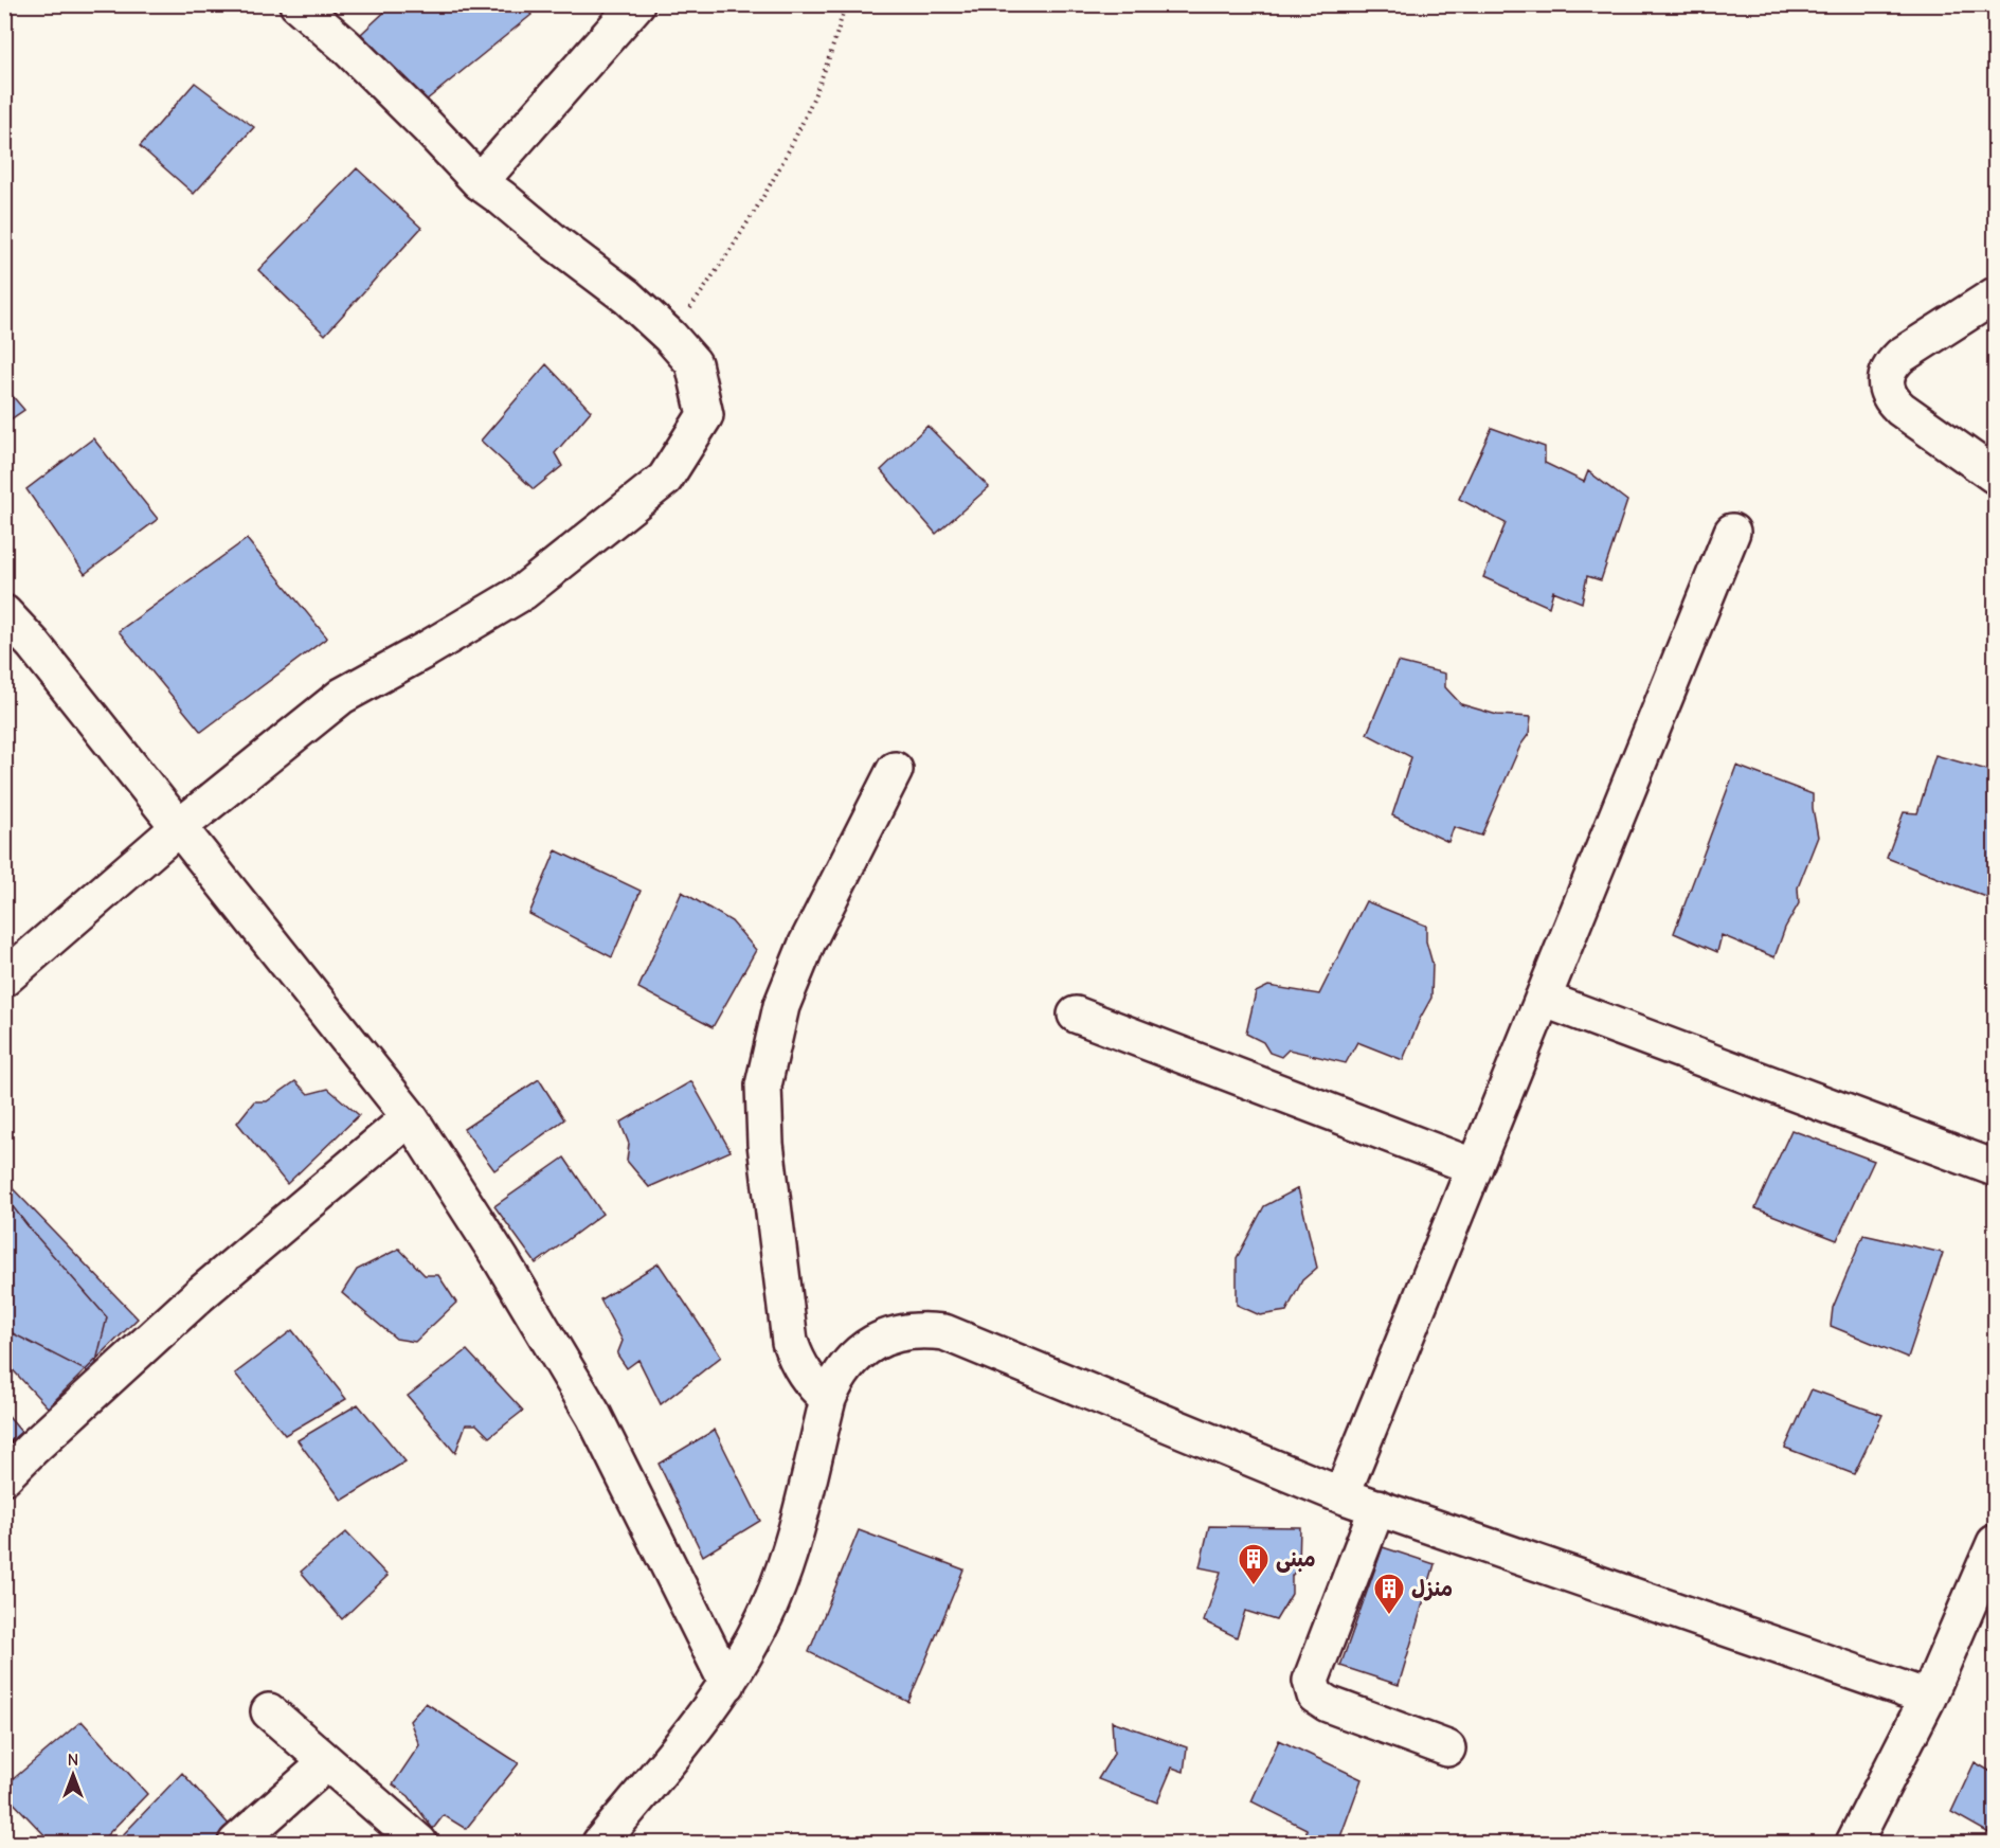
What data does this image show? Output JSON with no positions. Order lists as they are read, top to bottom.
{
  "places": {
    "building": ["مبنى", "منزل"]
  },
  "north": "top"
}
